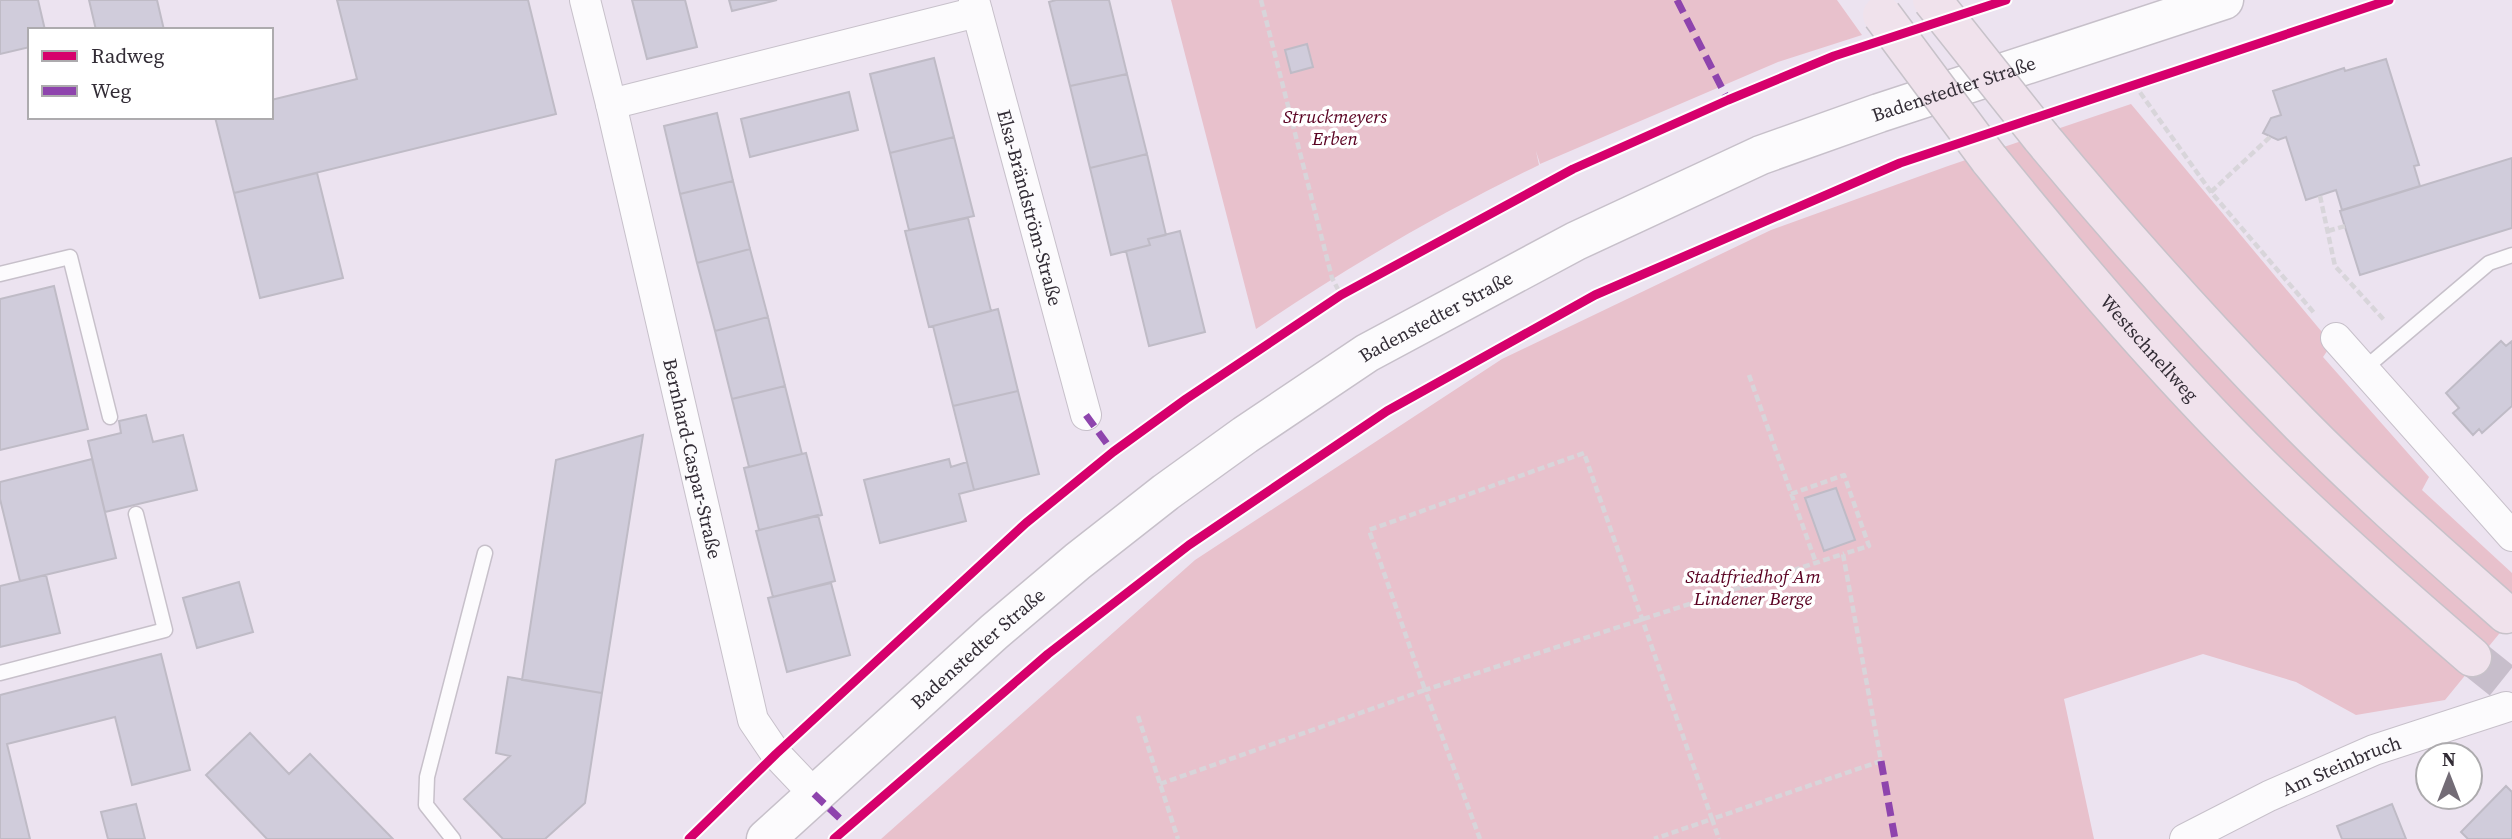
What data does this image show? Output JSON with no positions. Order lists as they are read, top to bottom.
{
  "streets": {
    "highway": ["Westschnellweg"],
    "street": [
      "Badenstedter Straße",
      "Elsa-Brändström-Straße",
      "Bernhard-Caspar-Straße",
      "Am Steinbruch"
    ]
  },
  "crossings": [
    ["Badenstedter Straße", "Bernhard-Caspar-Straße"]
  ],
  "parks": ["Struckmeyers Erben", "Stadtfriedhof Am Lindener Berge"],
  "legend": ["Radweg", "Weg"],
  "north": "top"
}
